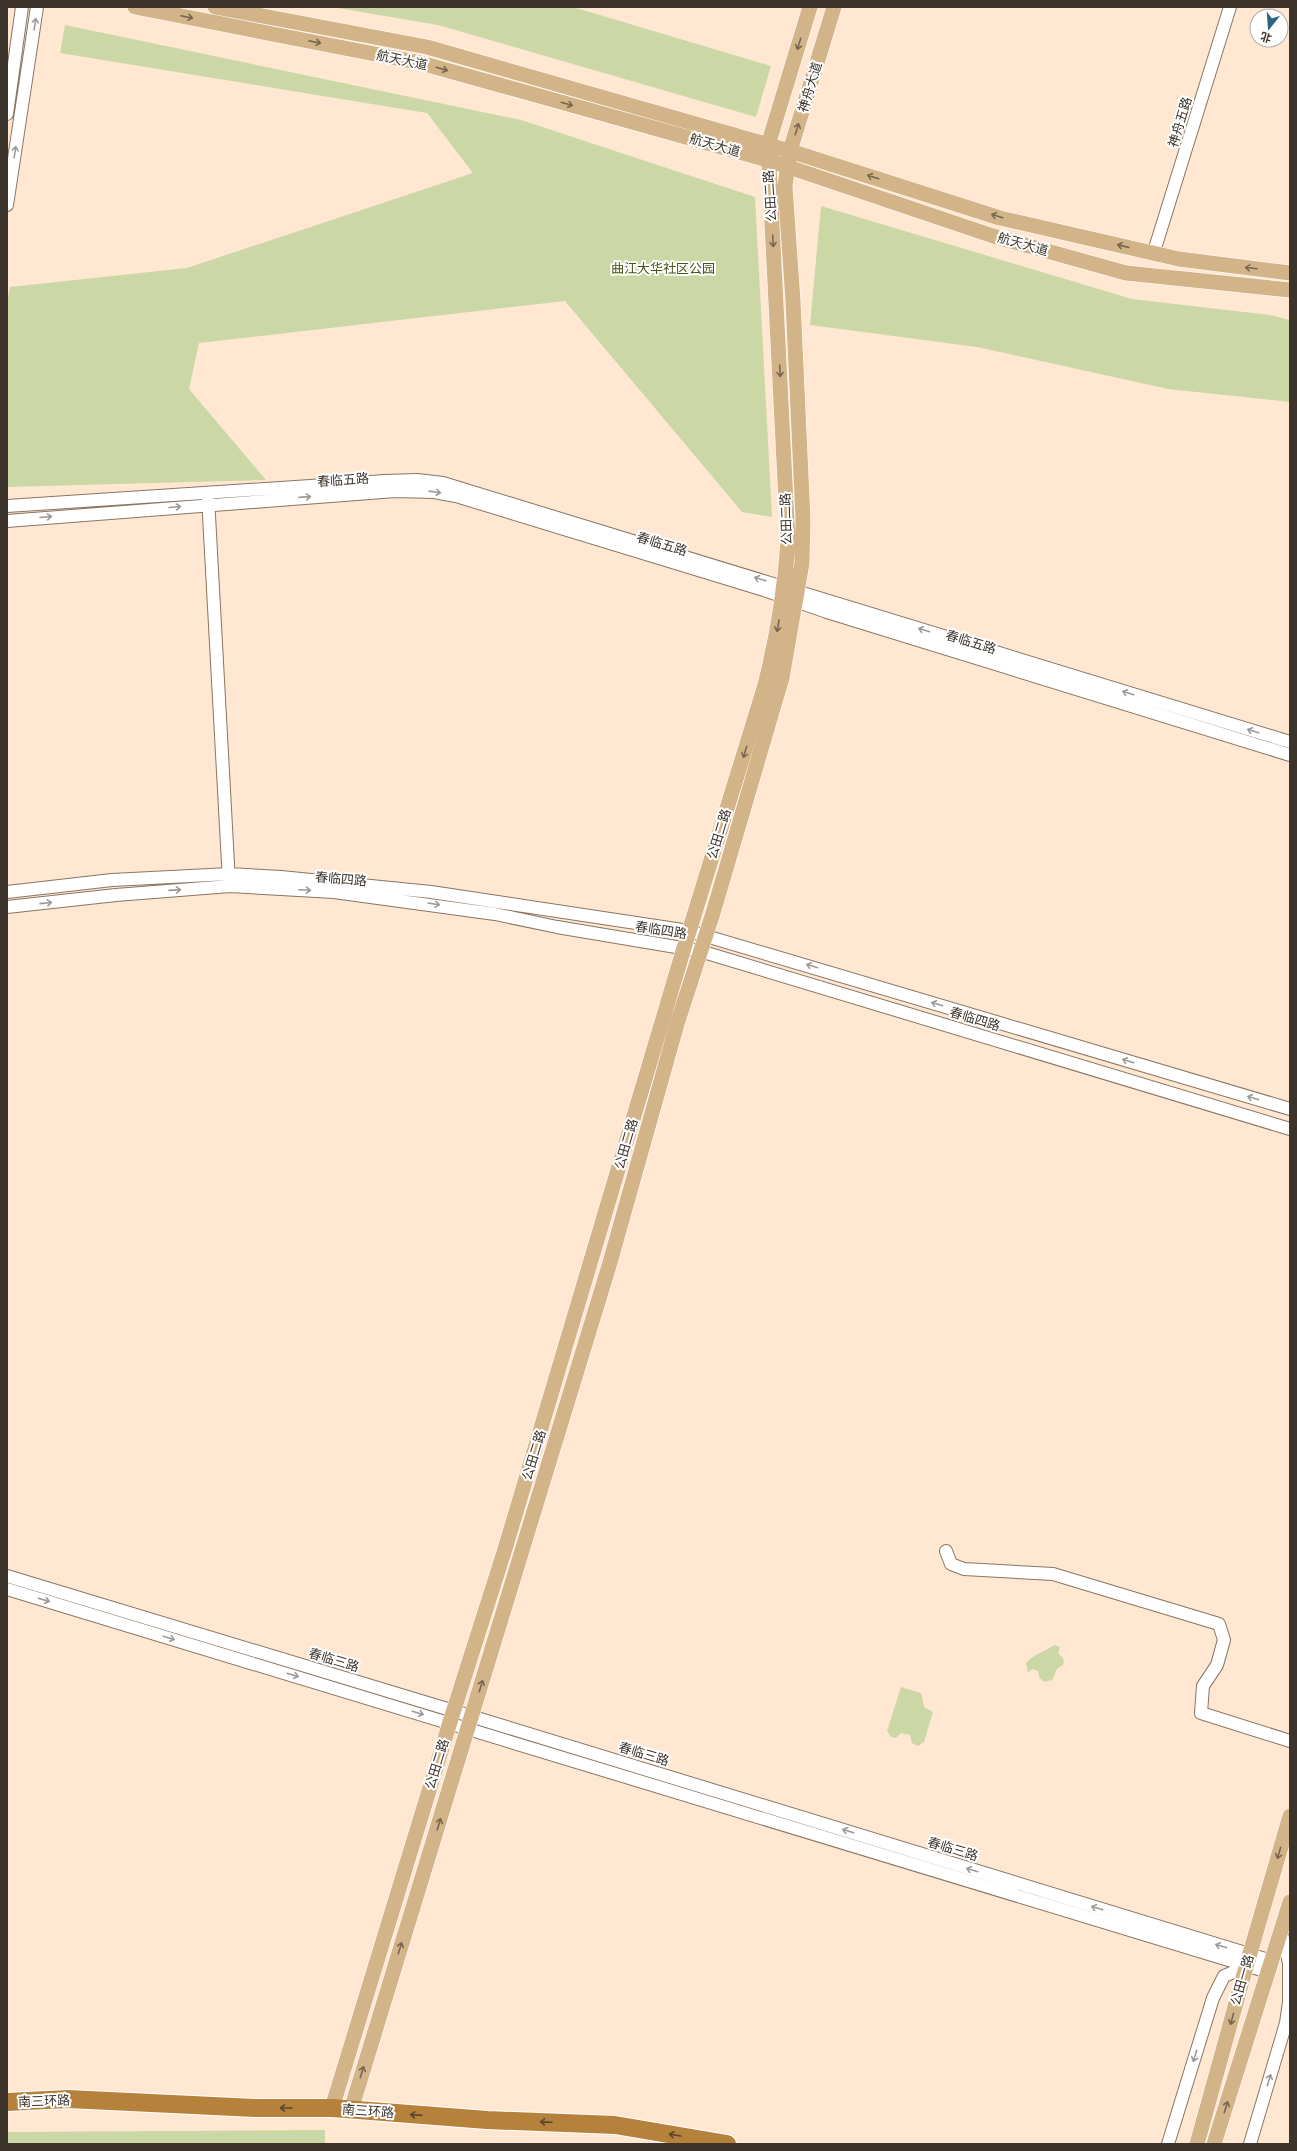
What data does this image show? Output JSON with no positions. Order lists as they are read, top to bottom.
{
  "streets": {
    "highway": ["南三环路"],
    "main road": [
      "航天大道",
      "神舟大道",
      "公田二路",
      "公田一路"
    ],
    "street": [
      "神舟五路",
      "春临五路",
      "春临四路",
      "春临三路"
    ]
  },
  "crossings": [
    ["航天大道", "神舟大道"],
    ["航天大道", "公田二路"],
    ["神舟大道", "公田二路"],
    ["公田二路", "春临五路"],
    ["公田二路", "春临四路"],
    ["公田二路", "春临三路"],
    ["公田二路", "南三环路"],
    ["春临三路", "公田一路"]
  ],
  "one_way": ["南三环路"],
  "parks": ["曲江大华社区公园"],
  "north": "bottom"
}
